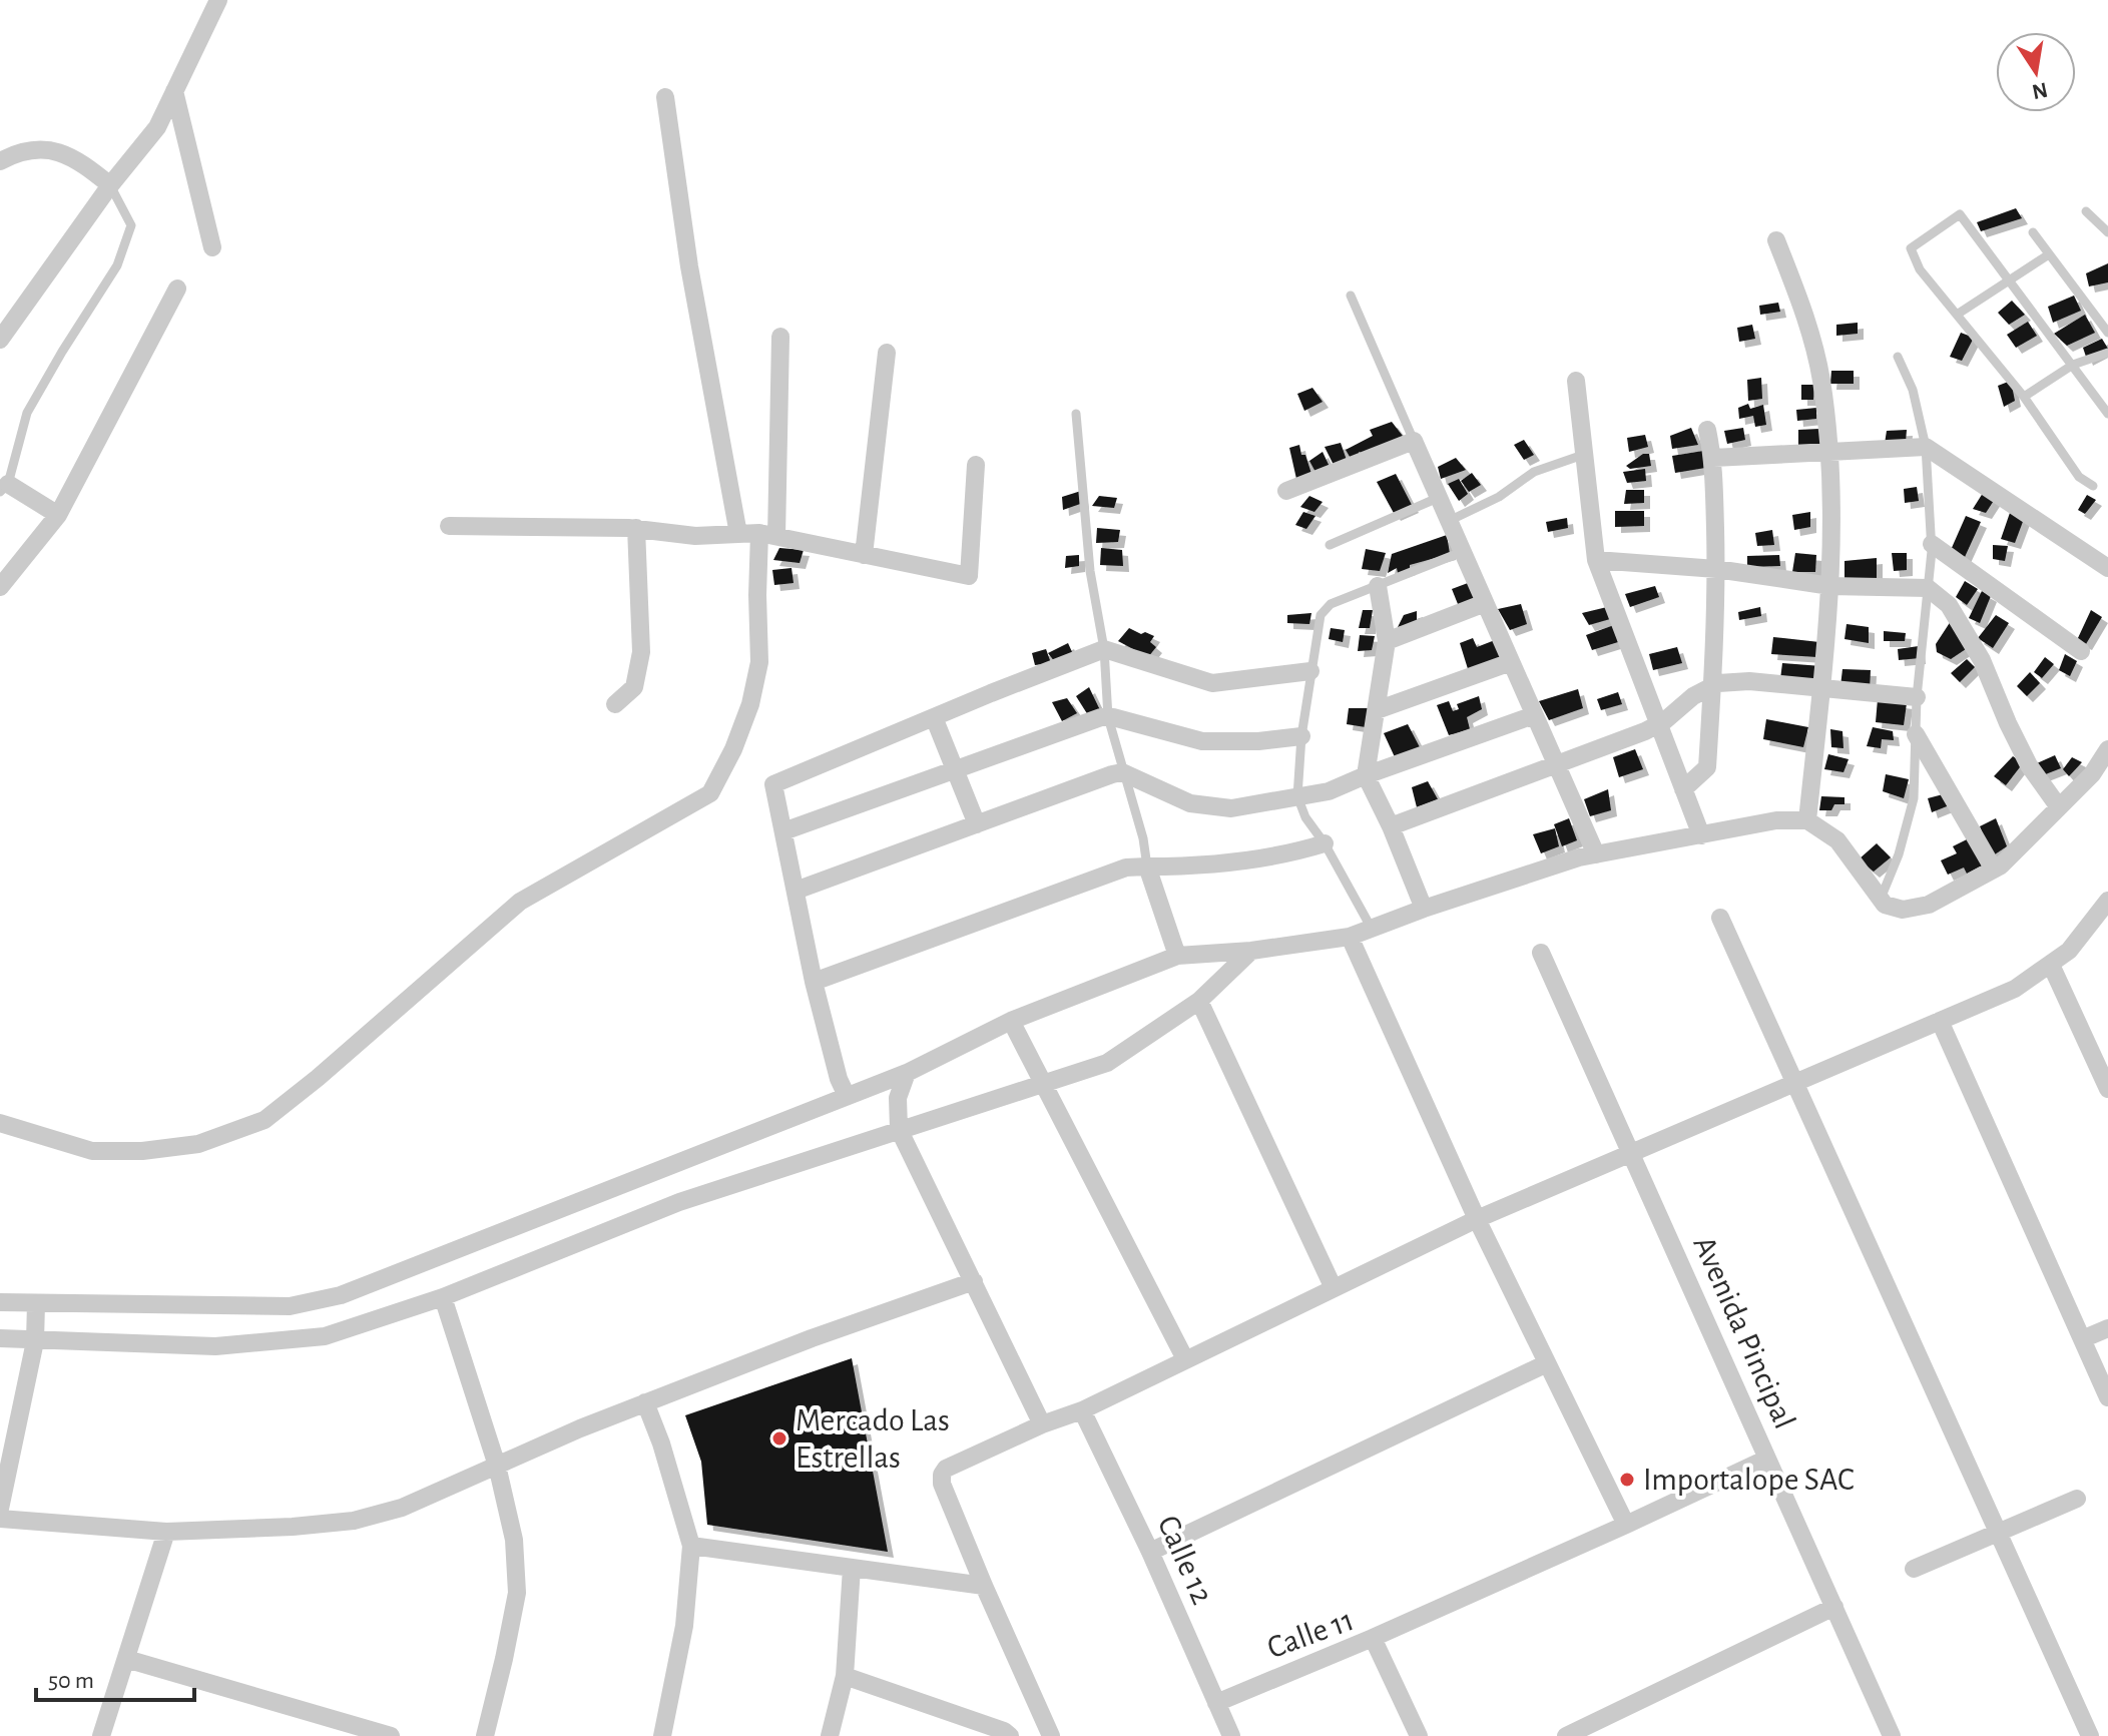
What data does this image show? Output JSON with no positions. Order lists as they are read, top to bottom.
{
  "streets": {
    "street": ["Avenida Pincipal", "Calle 12", "Calle 11"]
  },
  "crossings": [
    ["Calle 12", "Calle 11"]
  ],
  "places": ["Mercado Las Estrellas", "Importalope SAC"],
  "scale_bar": "50 m",
  "north": "bottom"
}
